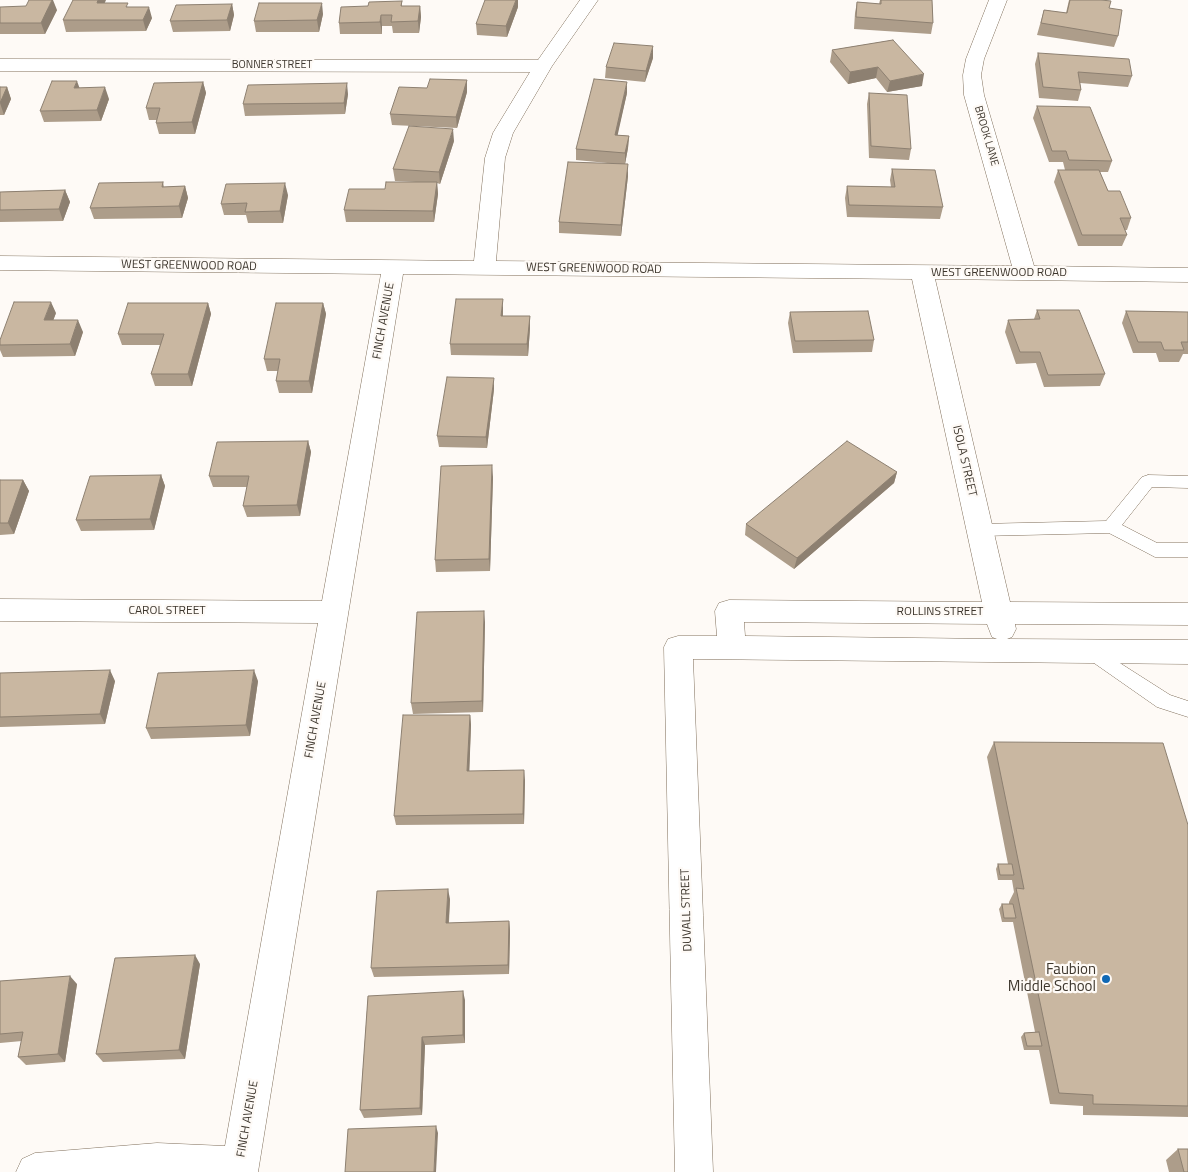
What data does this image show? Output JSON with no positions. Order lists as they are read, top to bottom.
{
  "streets": {
    "street": [
      "BONNER STREET",
      "BROOK LANE",
      "WEST GREENWOOD ROAD",
      "FINCH AVENUE",
      "ISOLA STREET",
      "CAROL STREET",
      "ROLLINS STREET",
      "DUVALL STREET"
    ]
  },
  "crossings": [
    ["BROOK LANE", "WEST GREENWOOD ROAD"],
    ["WEST GREENWOOD ROAD", "FINCH AVENUE"],
    ["WEST GREENWOOD ROAD", "ISOLA STREET"],
    ["FINCH AVENUE", "CAROL STREET"],
    ["ISOLA STREET", "ROLLINS STREET"],
    ["ROLLINS STREET", "DUVALL STREET"]
  ],
  "places": ["Faubion Middle School"]
}
